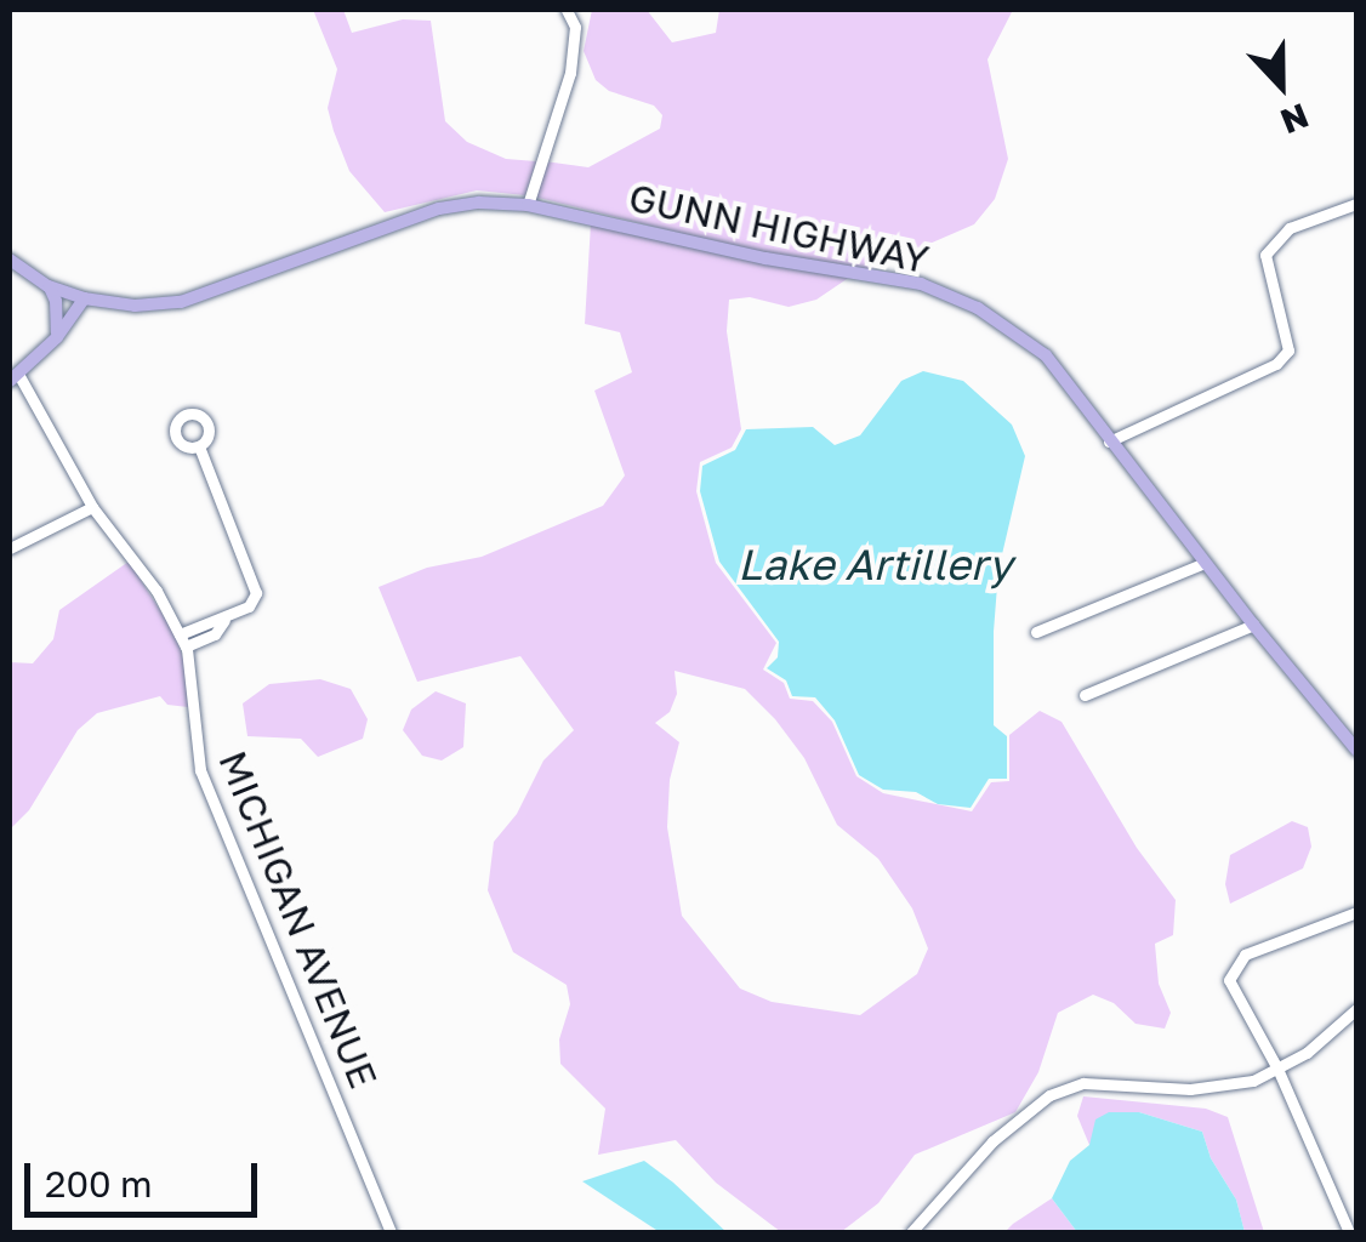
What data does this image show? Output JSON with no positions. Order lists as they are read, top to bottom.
{
  "streets": {
    "main road": ["GUNN HIGHWAY"],
    "street": ["MICHIGAN AVENUE"]
  },
  "water": ["Lake Artillery"],
  "scale_bar": "200 m",
  "north": "bottom"
}
